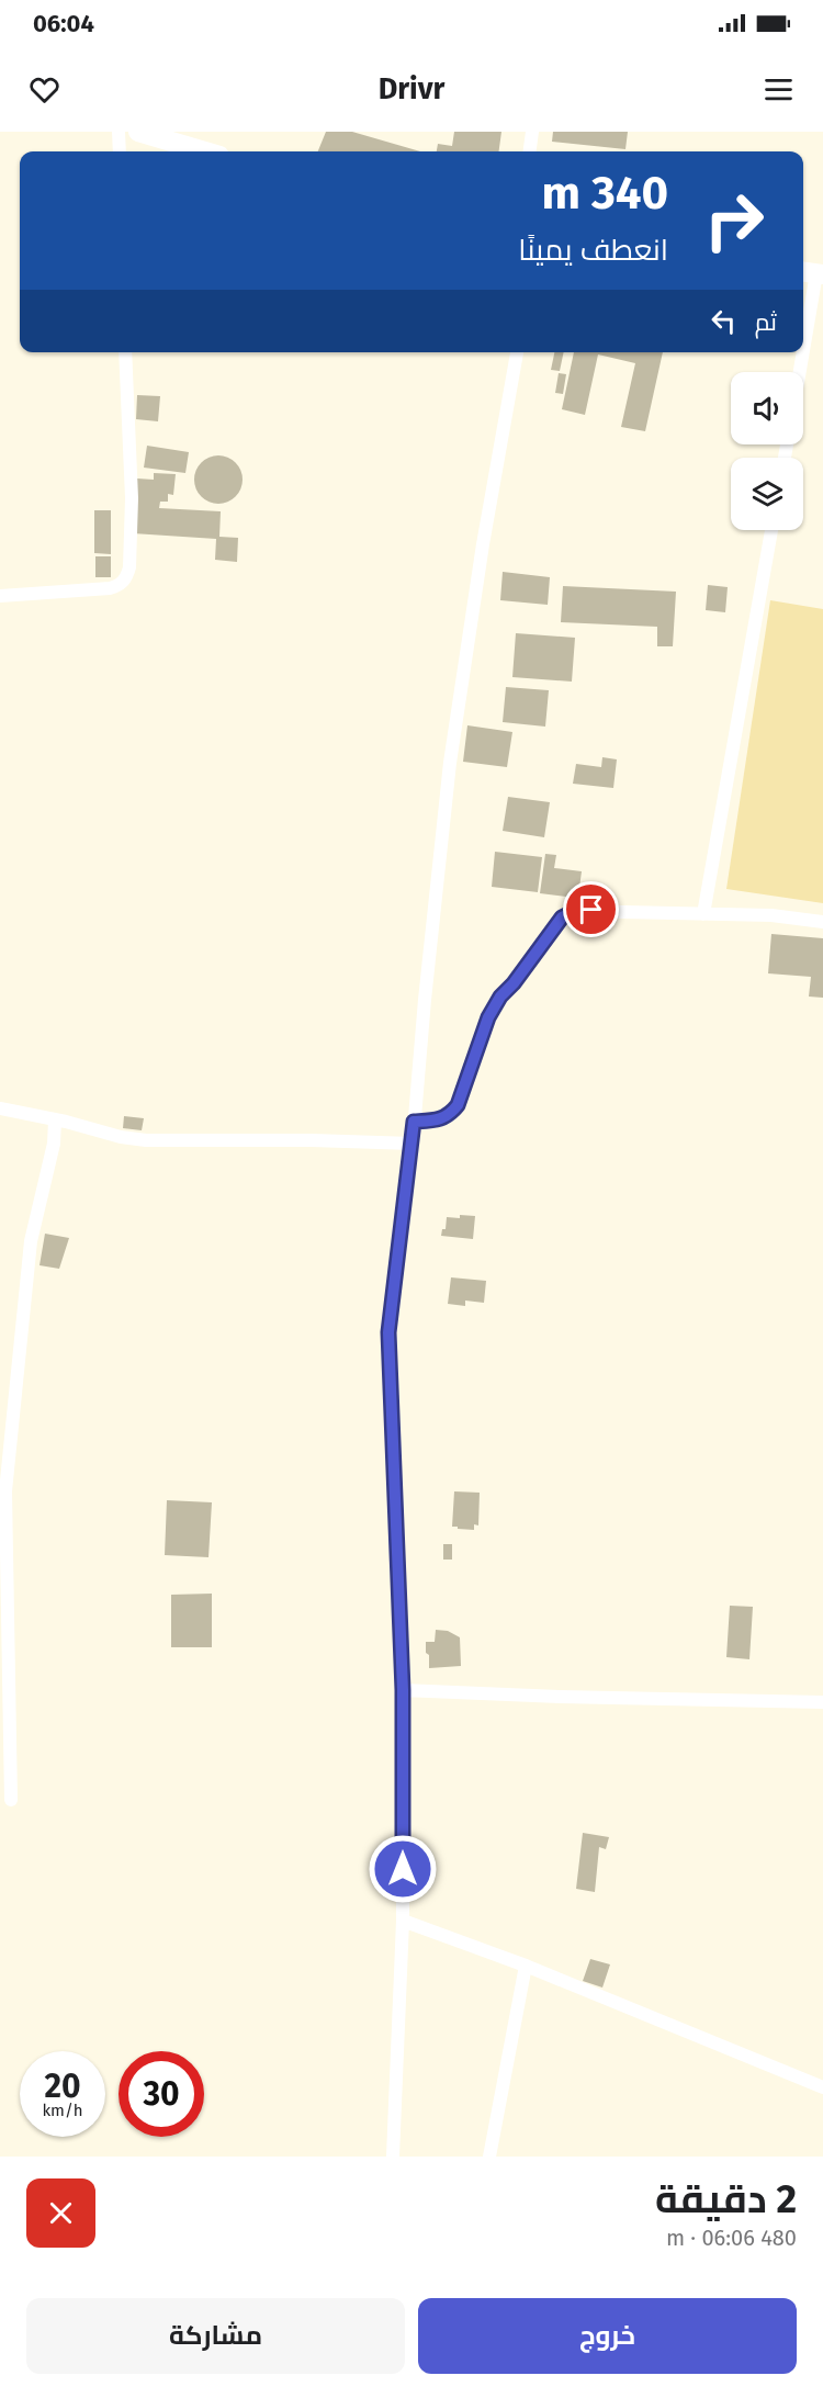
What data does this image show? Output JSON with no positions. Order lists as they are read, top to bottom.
{
  "page": {
    "status": "06:04",
    "header": "Drivr",
    "turn": ["340 m", "انعطف يمينًا"],
    "then": "ثم",
    "speed": "20 km/h",
    "limit": "30",
    "heading": ["2 دقيقة", "480 m · 06:06"],
    "buttons": ["خروج", "مشاركة"]
  }
}
